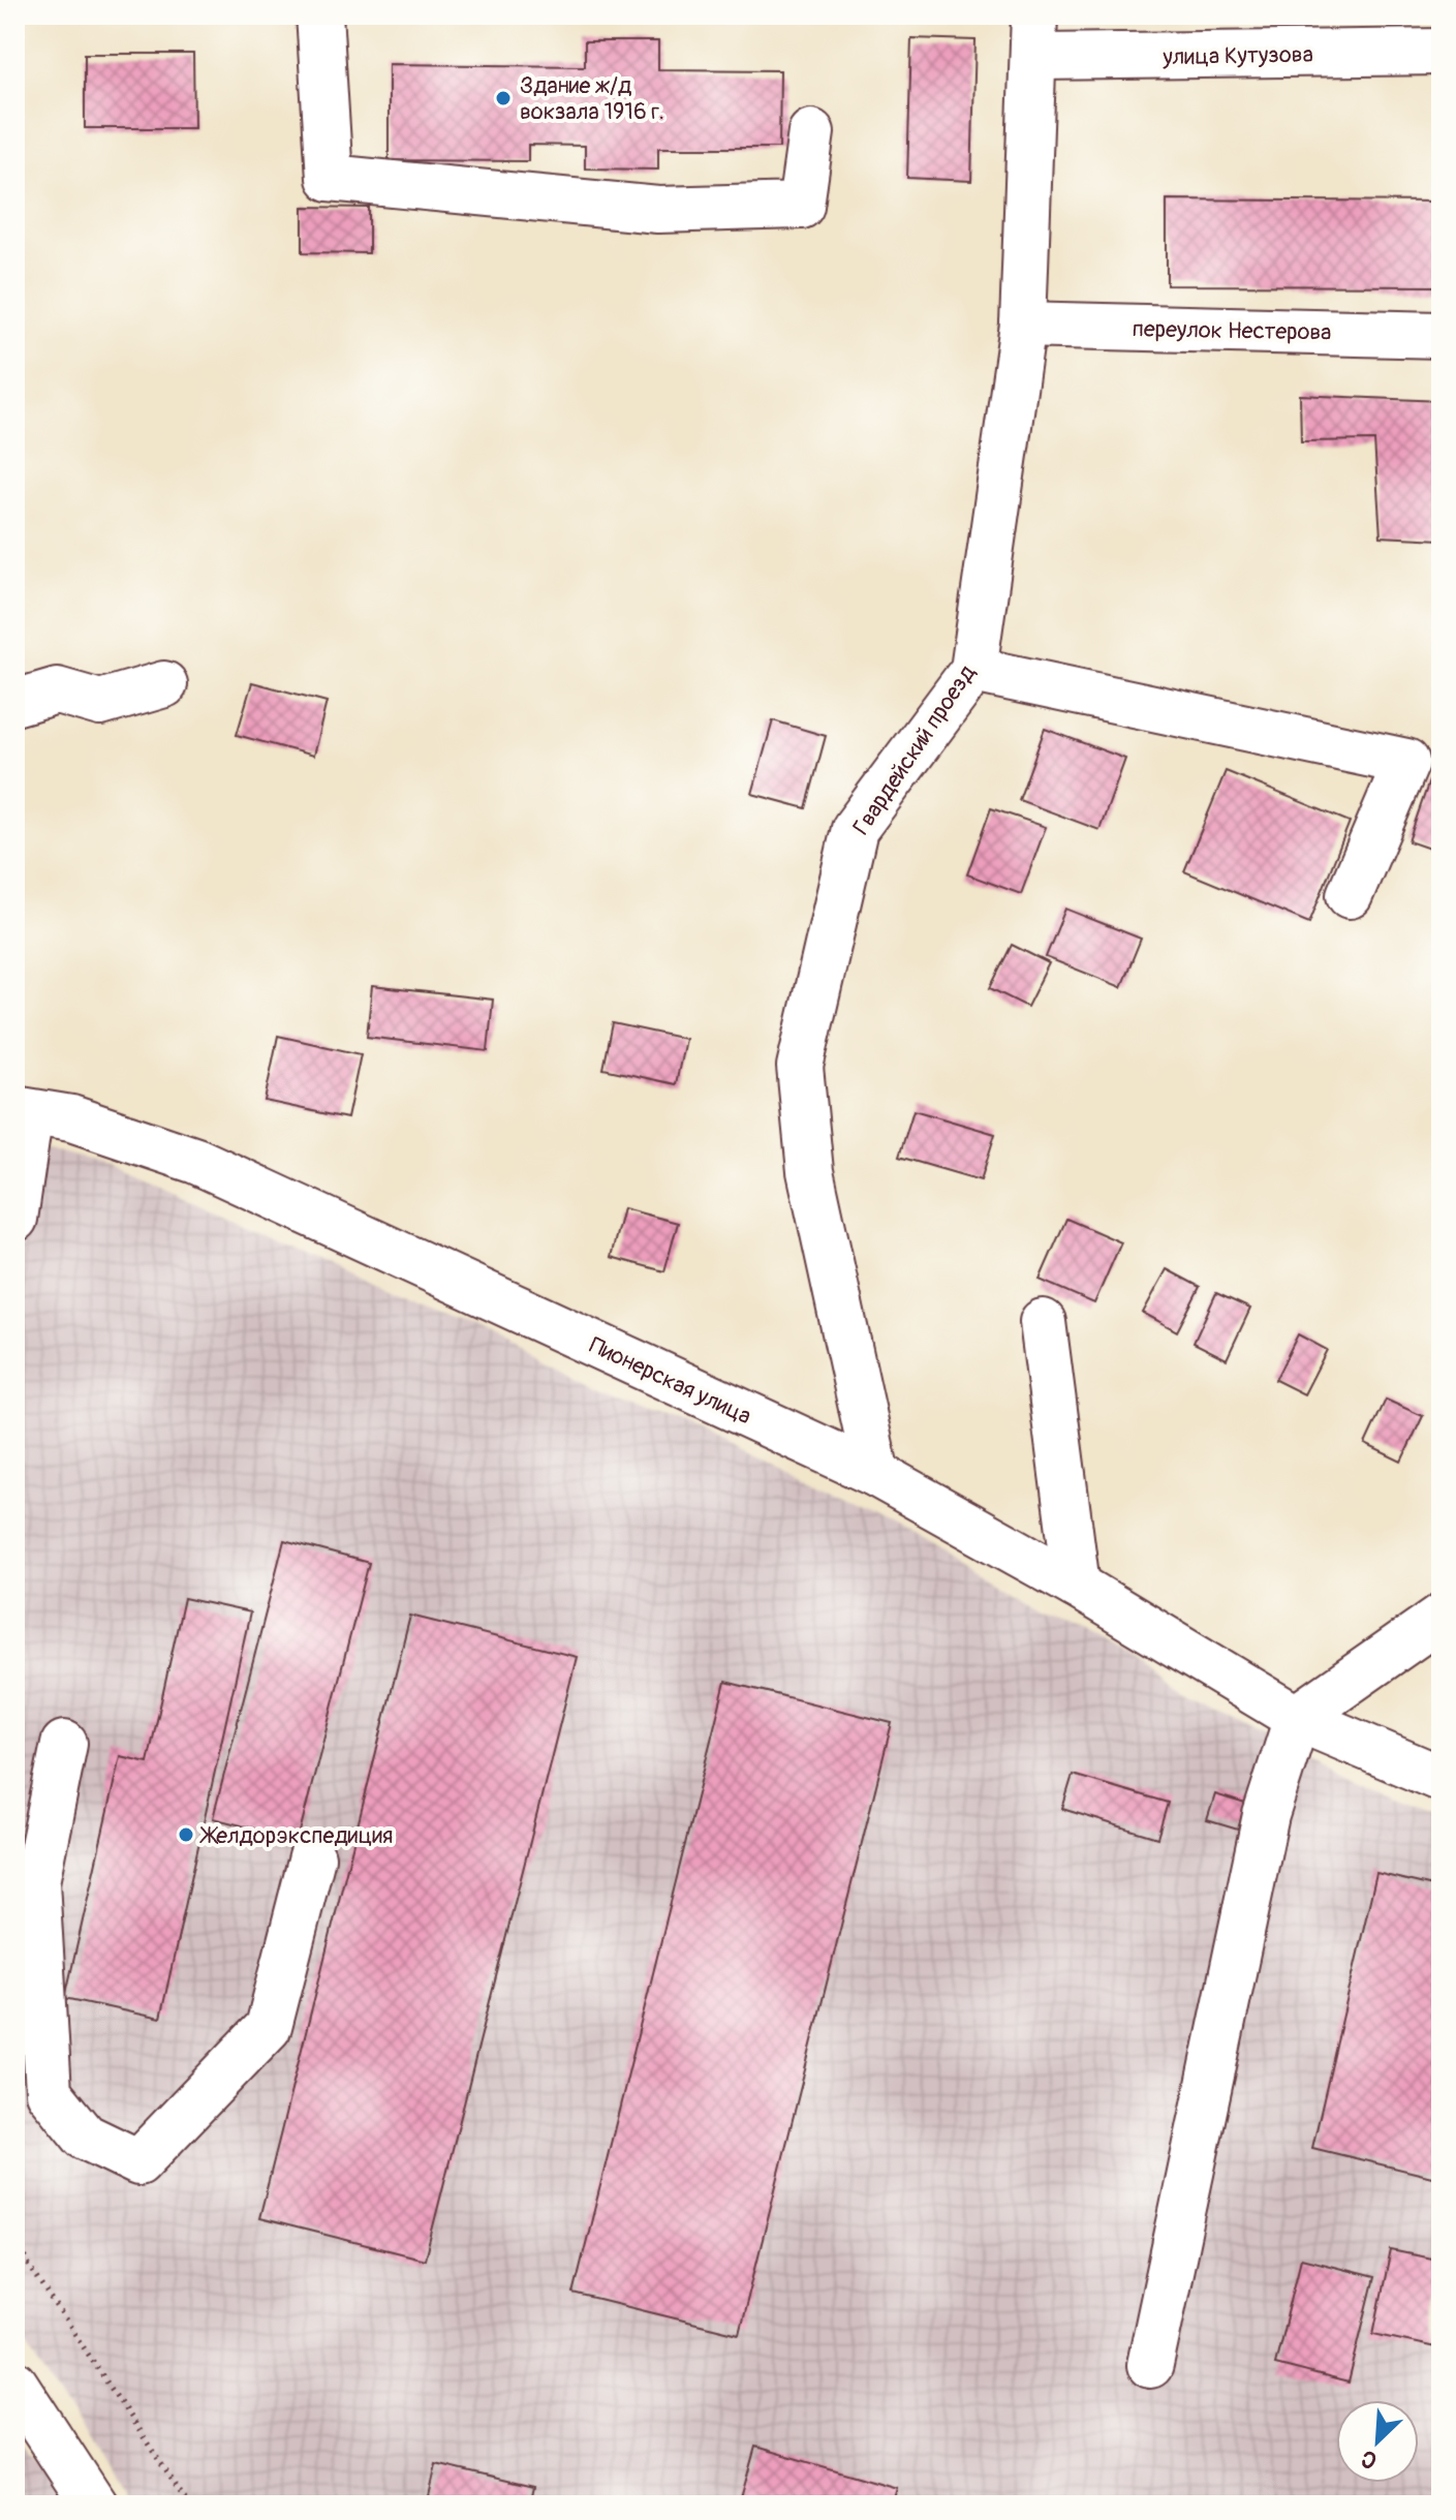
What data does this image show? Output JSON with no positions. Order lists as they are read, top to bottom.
{
  "streets": {
    "street": [
      "улица Кутузова",
      "переулок Нестерова",
      "Гвардейский проезд",
      "Пионерская улица"
    ]
  },
  "crossings": [
    ["улица Кутузова", "Гвардейский проезд"],
    ["переулок Нестерова", "Гвардейский проезд"],
    ["Гвардейский проезд", "Пионерская улица"]
  ],
  "places": ["Здание ж/д вокзала 1916 г.", "Желдорэкспедиция"],
  "north": "bottom left"
}
